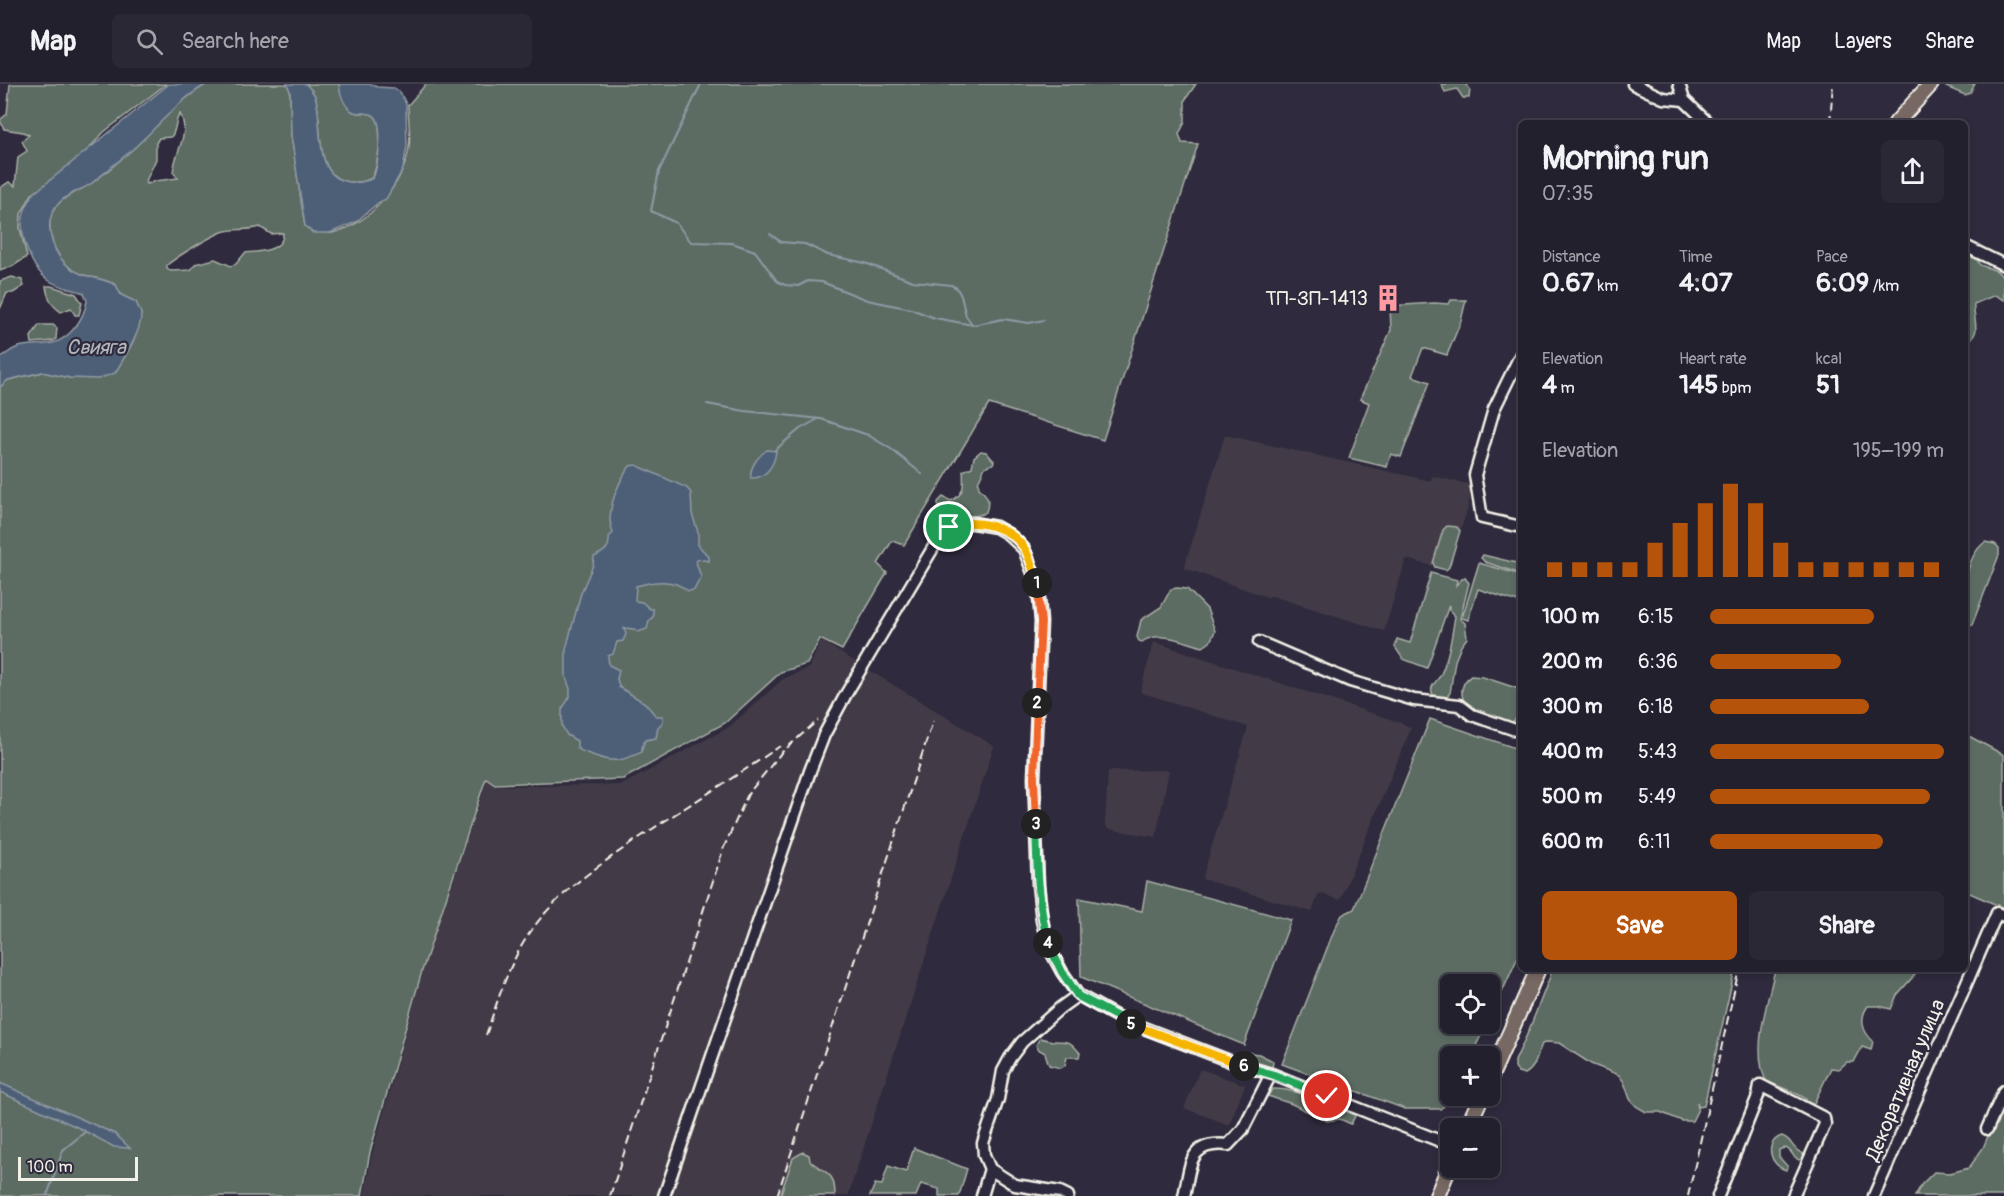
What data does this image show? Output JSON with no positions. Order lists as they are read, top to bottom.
{
  "streets": {
    "street": ["Декоративная улица"]
  },
  "water": ["Свияга"],
  "places": {
    "building": ["ТП-ЗП-1413"]
  },
  "scale_bar": "100 m",
  "page": {
    "header": "Map",
    "search": "Search here",
    "nav": ["Map", "Layers", "Share"],
    "heading": ["Morning run", "07:35"],
    "stats": [
      ["Distance", "0.67 km"],
      ["Time", "4:07"],
      ["Pace", "6:09 /km"],
      ["Elevation", "4 m"],
      ["Heart rate", "145 bpm"],
      ["kcal", "51"]
    ],
    "chart": ["Elevation", "195–199 m"],
    "pins": [
      "1",
      "2",
      "3",
      "4",
      "5",
      "6"
    ],
    "list": [
      {
        "name": "100 m",
        "note": "6:15"
      },
      {
        "name": "200 m",
        "note": "6:36"
      },
      {
        "name": "300 m",
        "note": "6:18"
      },
      {
        "name": "400 m",
        "note": "5:43"
      },
      {
        "name": "500 m",
        "note": "5:49"
      },
      {
        "name": "600 m",
        "note": "6:11"
      }
    ],
    "buttons": ["Save", "Share"],
    "map_buttons": ["+", "−"],
    "scale": "100 m"
  }
}
